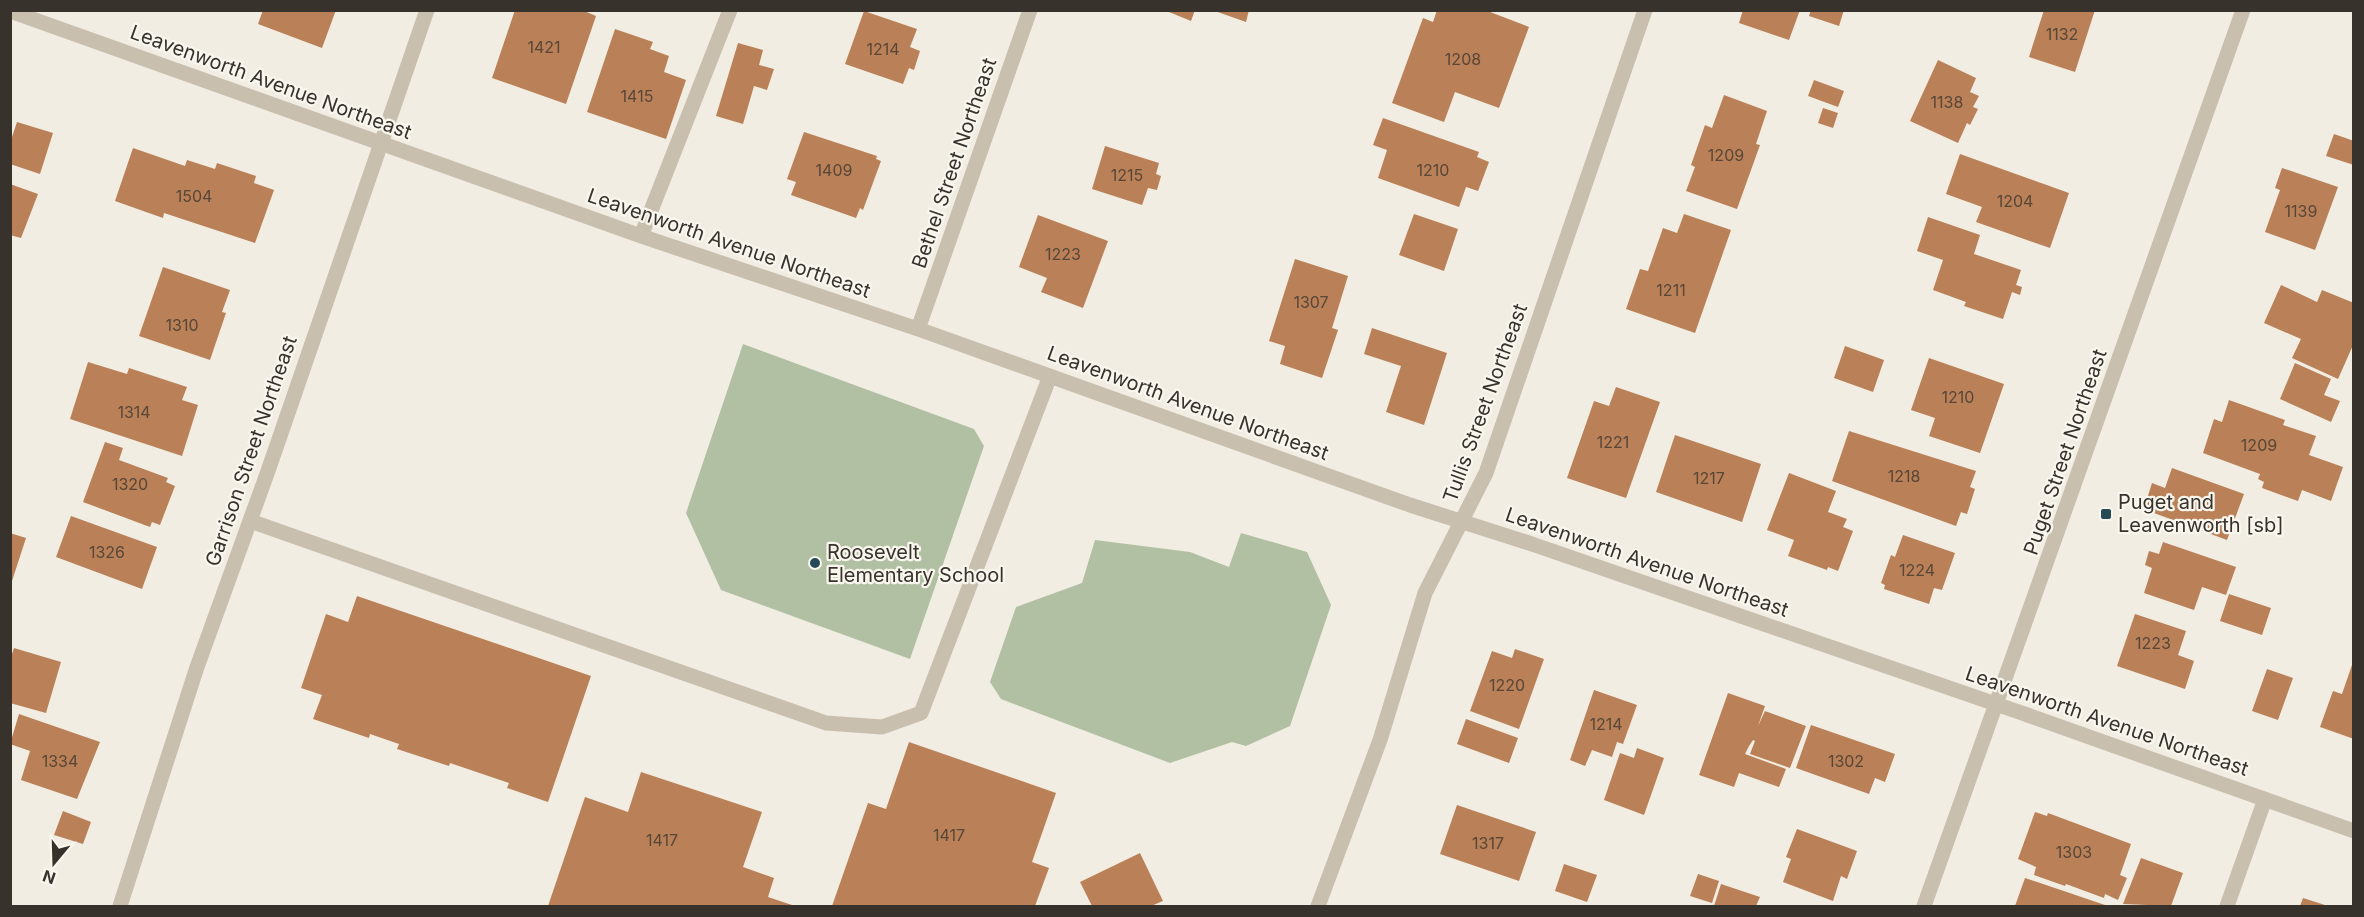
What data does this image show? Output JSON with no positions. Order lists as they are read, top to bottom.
{
  "streets": {
    "street": [
      "Leavenworth Avenue Northeast",
      "Bethel Street Northeast",
      "Tullis Street Northeast",
      "Garrison Street Northeast",
      "Puget Street Northeast"
    ]
  },
  "crossings": [
    ["Leavenworth Avenue Northeast", "Bethel Street Northeast"],
    ["Leavenworth Avenue Northeast", "Tullis Street Northeast"],
    ["Leavenworth Avenue Northeast", "Garrison Street Northeast"],
    ["Leavenworth Avenue Northeast", "Puget Street Northeast"]
  ],
  "places": {
    "transit": ["Puget and Leavenworth [sb]"],
    "other": ["Roosevelt Elementary School"]
  },
  "house_numbers": [
    "1132",
    "1421",
    "1214",
    "1208",
    "1415",
    "1138",
    "1209",
    "1409",
    "1210",
    "1215",
    "1504",
    "1204",
    "1139",
    "1223",
    "1211",
    "1307",
    "1310",
    "1210",
    "1314",
    "1221",
    "1209",
    "1218",
    "1217",
    "1320",
    "1326",
    "1224",
    "1223",
    "1220",
    "1214",
    "1334",
    "1302",
    "1417",
    "1417",
    "1317",
    "1303"
  ],
  "north": "bottom"
}
